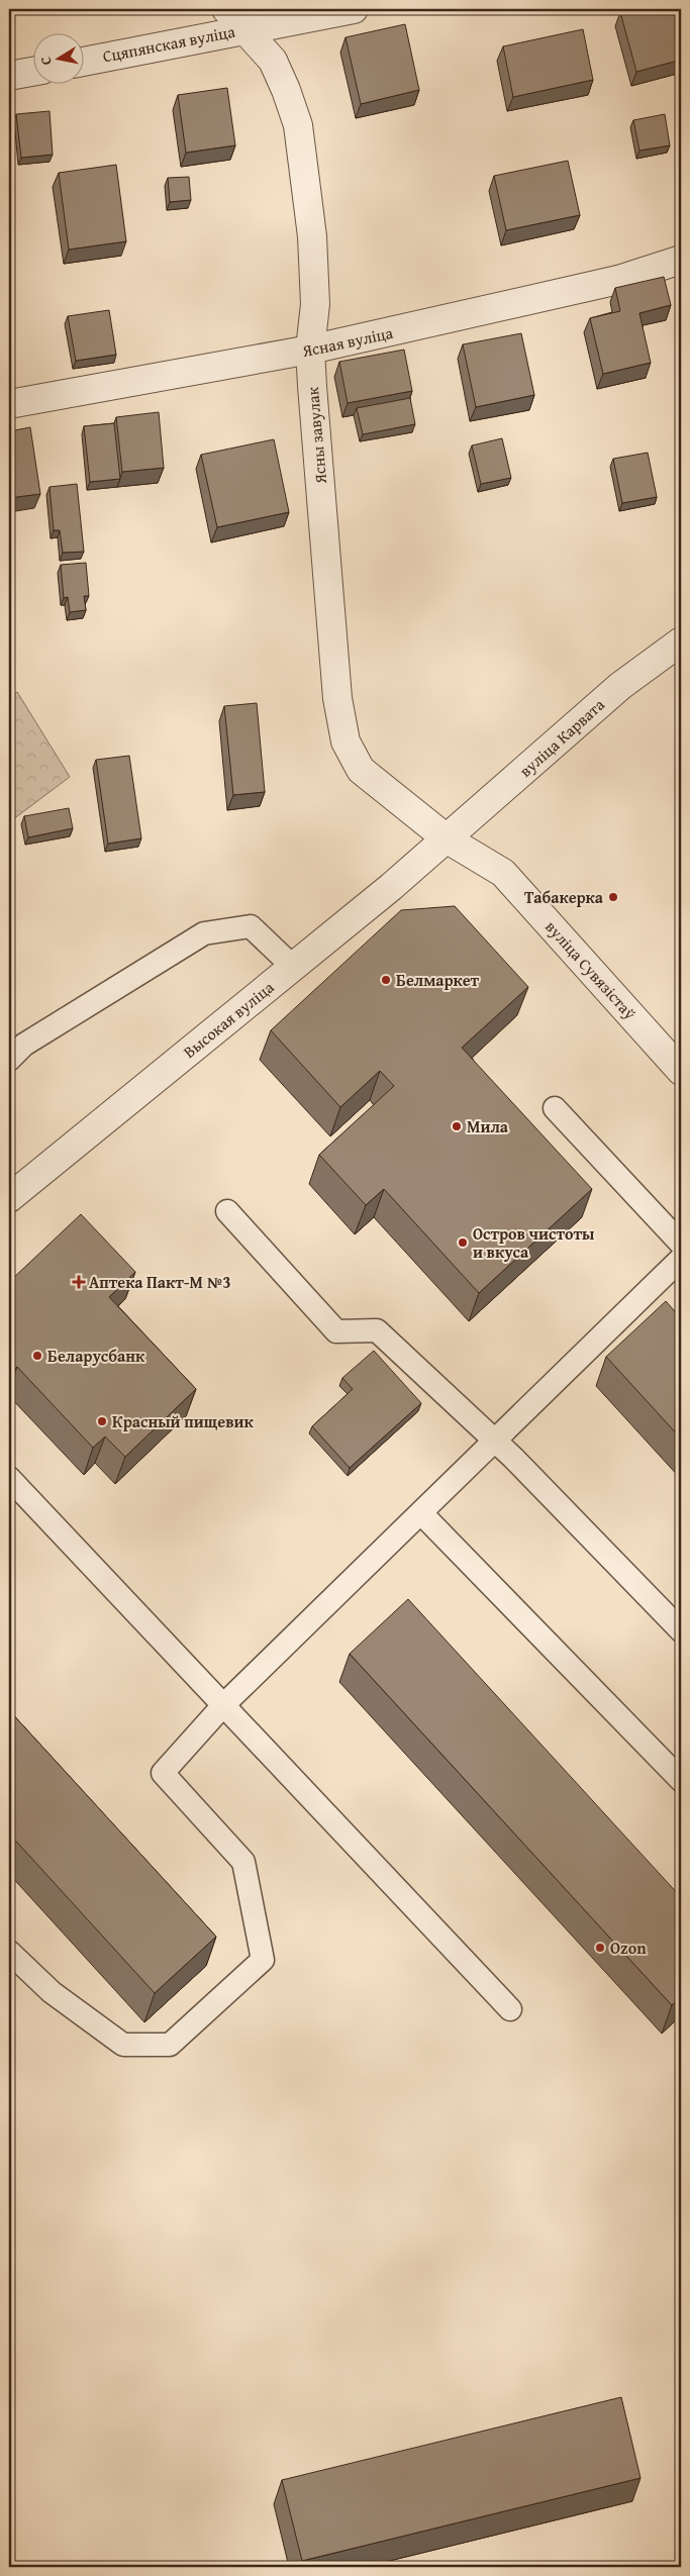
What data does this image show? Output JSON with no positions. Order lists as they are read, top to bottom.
{
  "streets": {
    "street": [
      "Сцяпянская вуліца",
      "Ясная вуліца",
      "Ясны завулак",
      "вуліца Карвата",
      "вуліца Сувязістаў",
      "Высокая вуліца"
    ]
  },
  "crossings": [
    ["Сцяпянская вуліца", "Ясны завулак"],
    ["Ясная вуліца", "Ясны завулак"],
    ["Ясны завулак", "вуліца Карвата"],
    ["Ясны завулак", "вуліца Сувязістаў"],
    ["Ясны завулак", "Высокая вуліца"],
    ["вуліца Карвата", "вуліца Сувязістаў"],
    ["вуліца Карвата", "Высокая вуліца"],
    ["вуліца Сувязістаў", "Высокая вуліца"]
  ],
  "places": {
    "other": [
      "Табакерка",
      "Белмаркет",
      "Мила",
      "Остров чистоты и вкуса",
      "Беларусбанк",
      "Красный пищевик",
      "Ozon"
    ],
    "health": ["Аптека Пакт-М №3"]
  },
  "north": "left"
}
